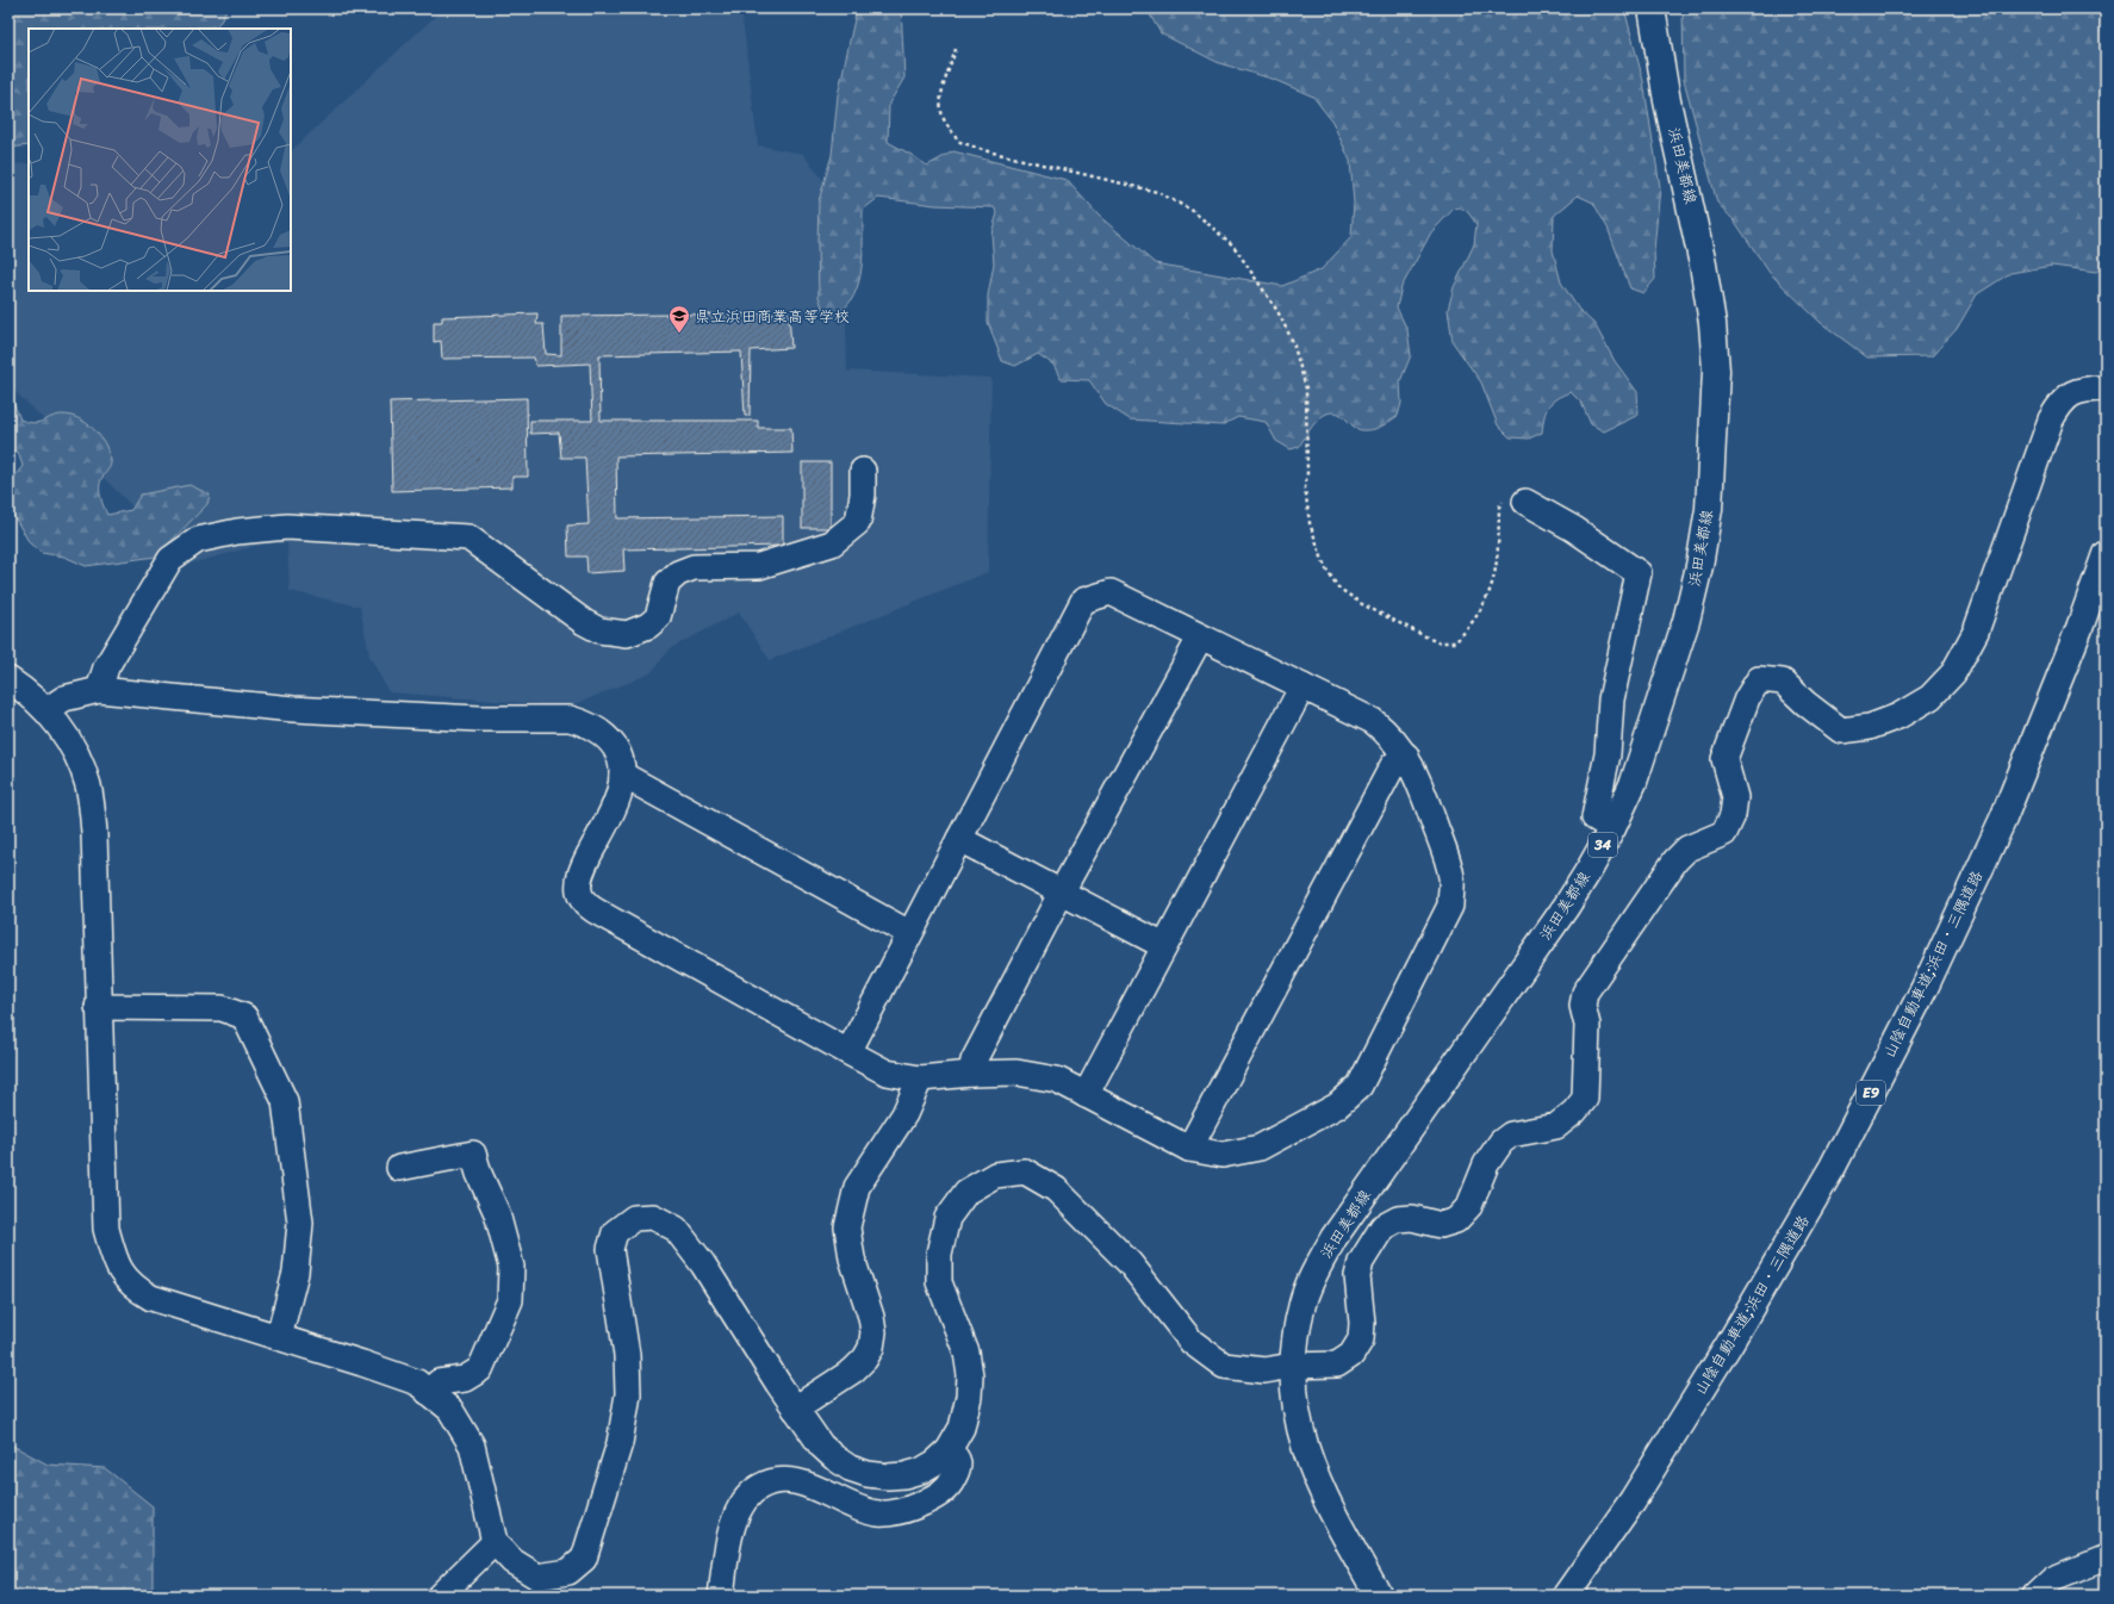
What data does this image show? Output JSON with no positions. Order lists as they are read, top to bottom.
{
  "streets": {
    "main road": [
      "浜田美都線",
      "34",
      "山陰自動車道;浜田・三隅道路",
      "E9"
    ]
  },
  "places": {
    "school or university": ["県立浜田商業高等学校"]
  }
}
